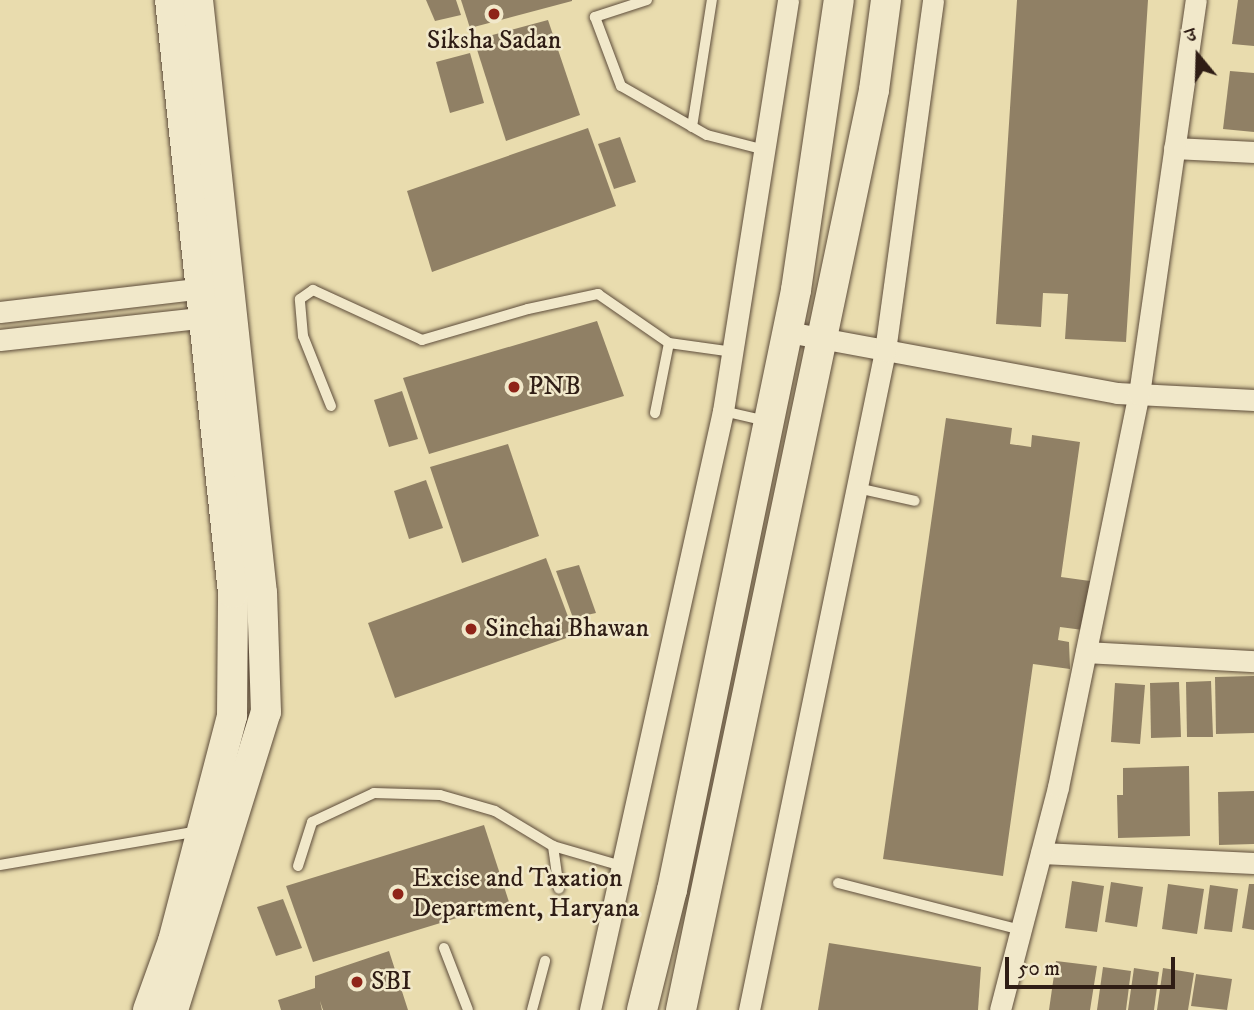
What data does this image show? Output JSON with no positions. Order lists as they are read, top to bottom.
{
  "places": [
    "Siksha Sadan",
    "PNB",
    "Sinchai Bhawan",
    "Excise and Taxation Department, Haryana",
    "SBI"
  ],
  "scale_bar": "50 m",
  "north": "top"
}
